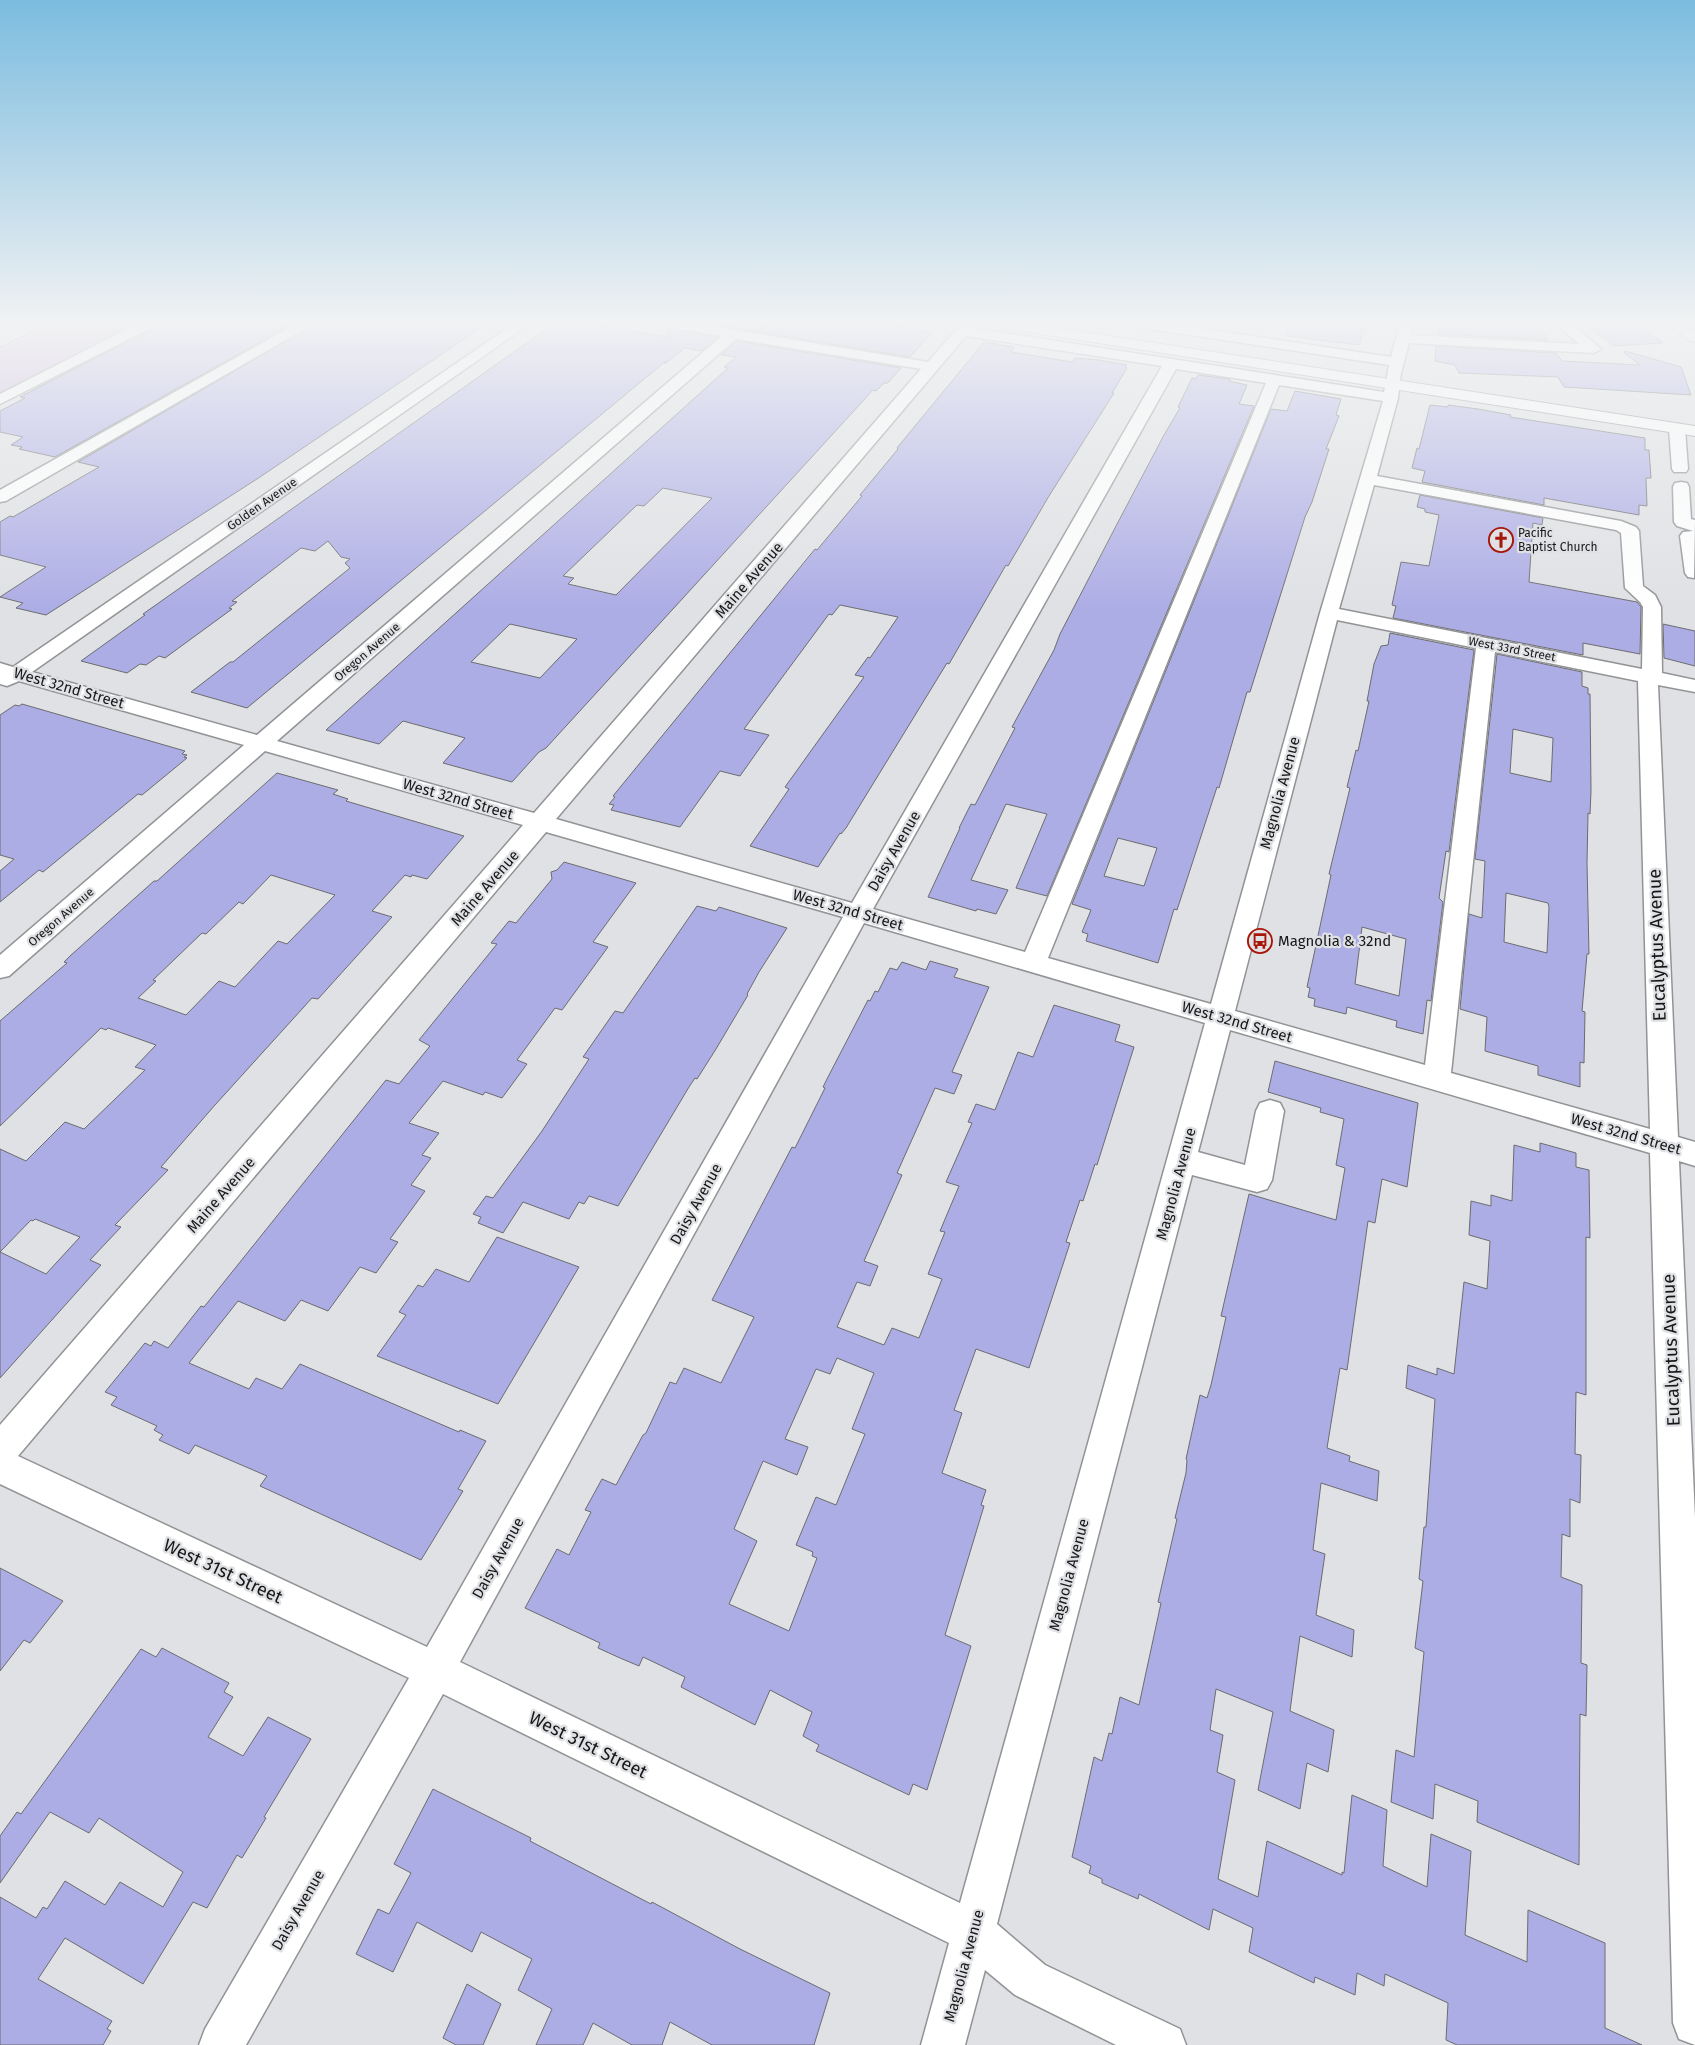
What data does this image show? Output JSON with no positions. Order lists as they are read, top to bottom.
{
  "streets": {
    "street": [
      "Golden Avenue",
      "Maine Avenue",
      "West 33rd Street",
      "Oregon Avenue",
      "West 32nd Street",
      "Magnolia Avenue",
      "Daisy Avenue",
      "Eucalyptus Avenue",
      "West 31st Street"
    ]
  },
  "crossings": [
    ["Golden Avenue", "West 32nd Street"],
    ["Maine Avenue", "West 32nd Street"],
    ["West 33rd Street", "Magnolia Avenue"],
    ["West 33rd Street", "Eucalyptus Avenue"],
    ["Oregon Avenue", "West 32nd Street"],
    ["West 32nd Street", "Magnolia Avenue"],
    ["West 32nd Street", "Daisy Avenue"],
    ["West 32nd Street", "Eucalyptus Avenue"],
    ["Magnolia Avenue", "Eucalyptus Avenue"],
    ["Magnolia Avenue", "West 31st Street"],
    ["Daisy Avenue", "West 31st Street"]
  ],
  "places": {
    "church": ["Pacific Baptist Church"],
    "bus stop": ["Magnolia & 32nd"]
  }
}
